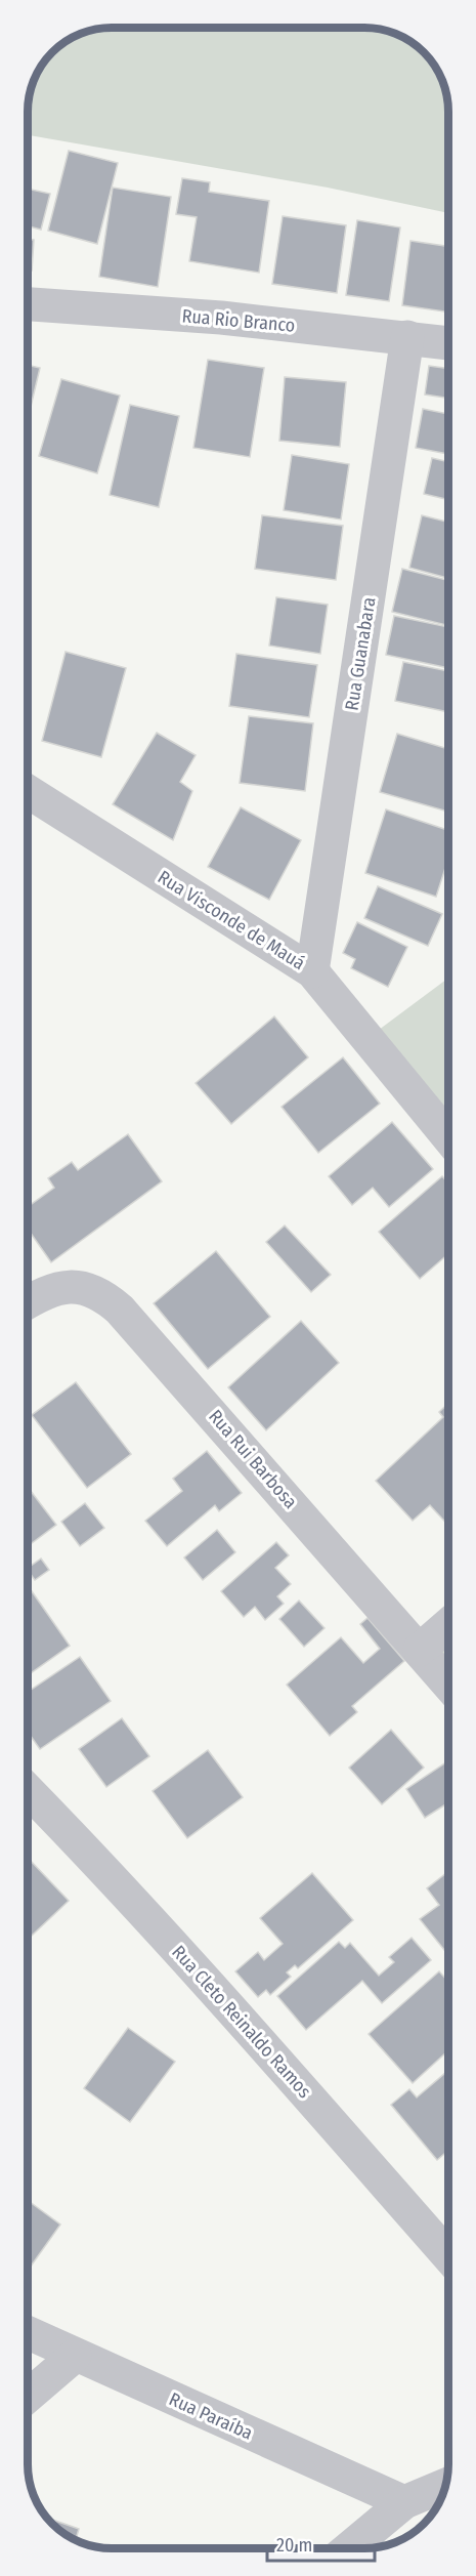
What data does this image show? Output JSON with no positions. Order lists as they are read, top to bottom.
{
  "streets": {
    "street": [
      "Rua Rio Branco",
      "Rua Guanabara",
      "Rua Visconde de Mauá",
      "Rua Rui Barbosa",
      "Rua Cleto Reinaldo Ramos",
      "Rua Paraíba"
    ]
  },
  "crossings": [
    ["Rua Rio Branco", "Rua Guanabara"],
    ["Rua Guanabara", "Rua Visconde de Mauá"]
  ],
  "scale_bar": "20 m"
}
